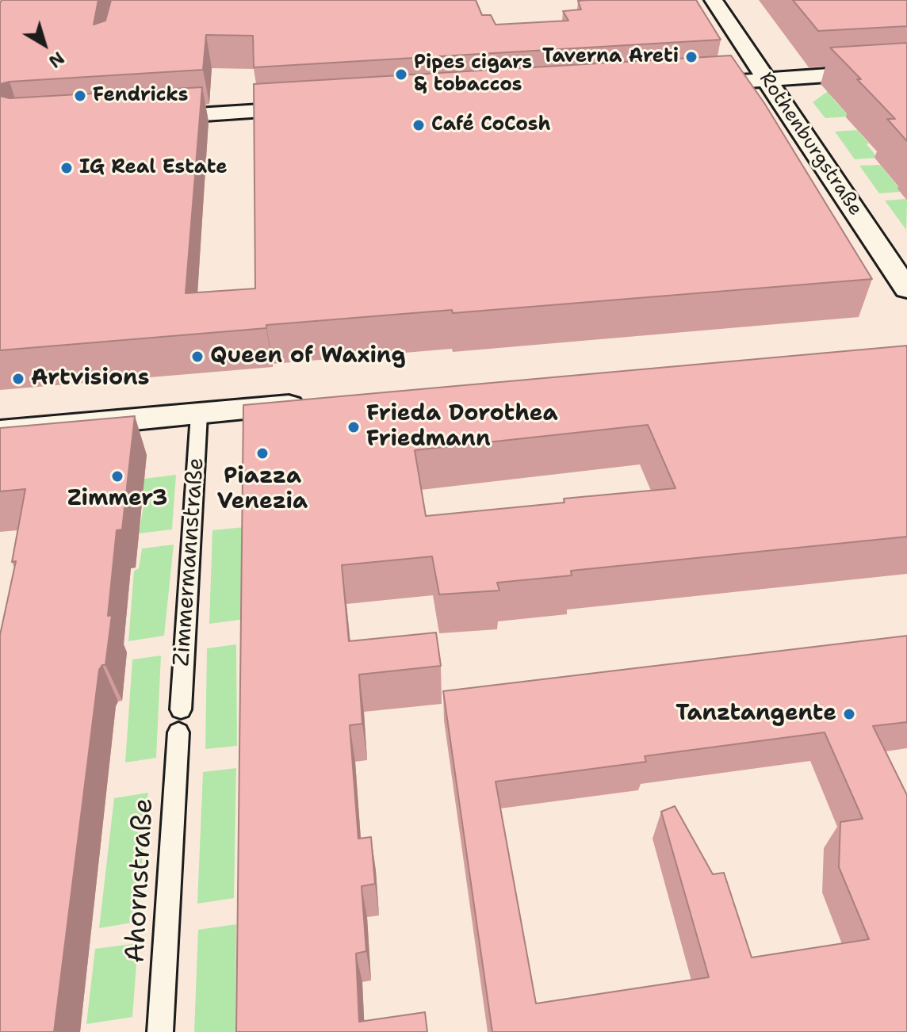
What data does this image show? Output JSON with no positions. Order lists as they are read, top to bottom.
{
  "streets": {
    "street": ["Rothenburgstraße"],
    "lane": ["Zimmermannstraße", "Ahornstraße"]
  },
  "crossings": [
    ["Zimmermannstraße", "Ahornstraße"]
  ],
  "places": [
    "Taverna Areti",
    "Pipes cigars & tobaccos",
    "Fendricks",
    "Café CoCosh",
    "IG Real Estate",
    "Queen of Waxing",
    "Artvisions",
    "Frieda Dorothea Friedmann",
    "Piazza Venezia",
    "Zimmer3",
    "Tanztangente"
  ],
  "north": "bottom right"
}
